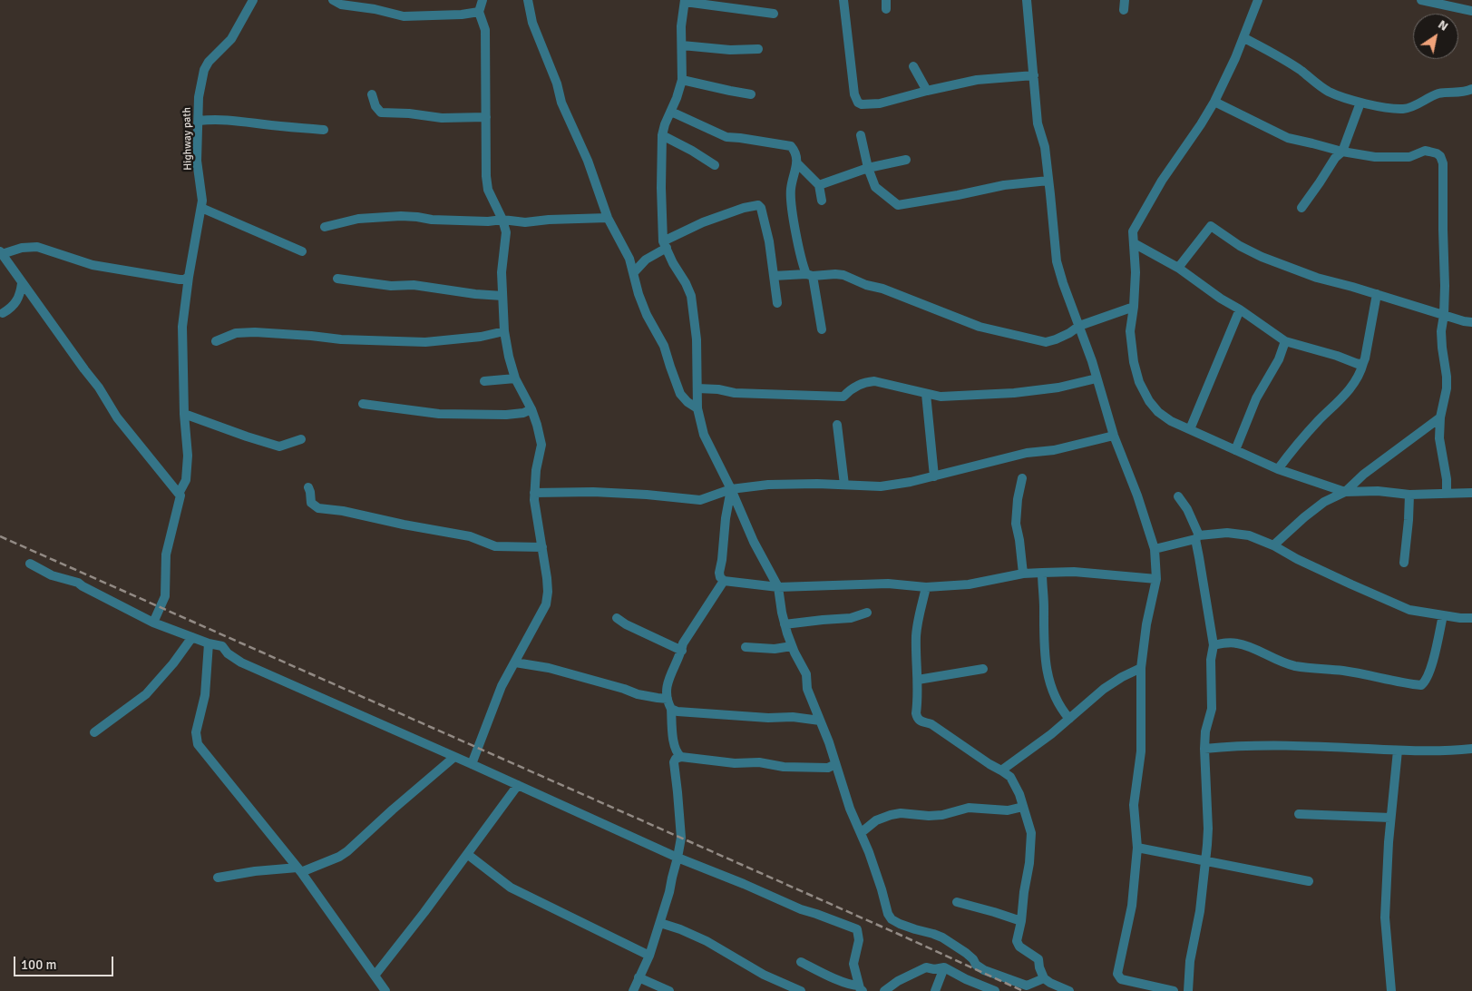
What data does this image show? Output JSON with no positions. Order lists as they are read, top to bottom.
{
  "streets": {
    "street": ["Highway path"]
  },
  "scale_bar": "100 m",
  "north": "top right"
}
